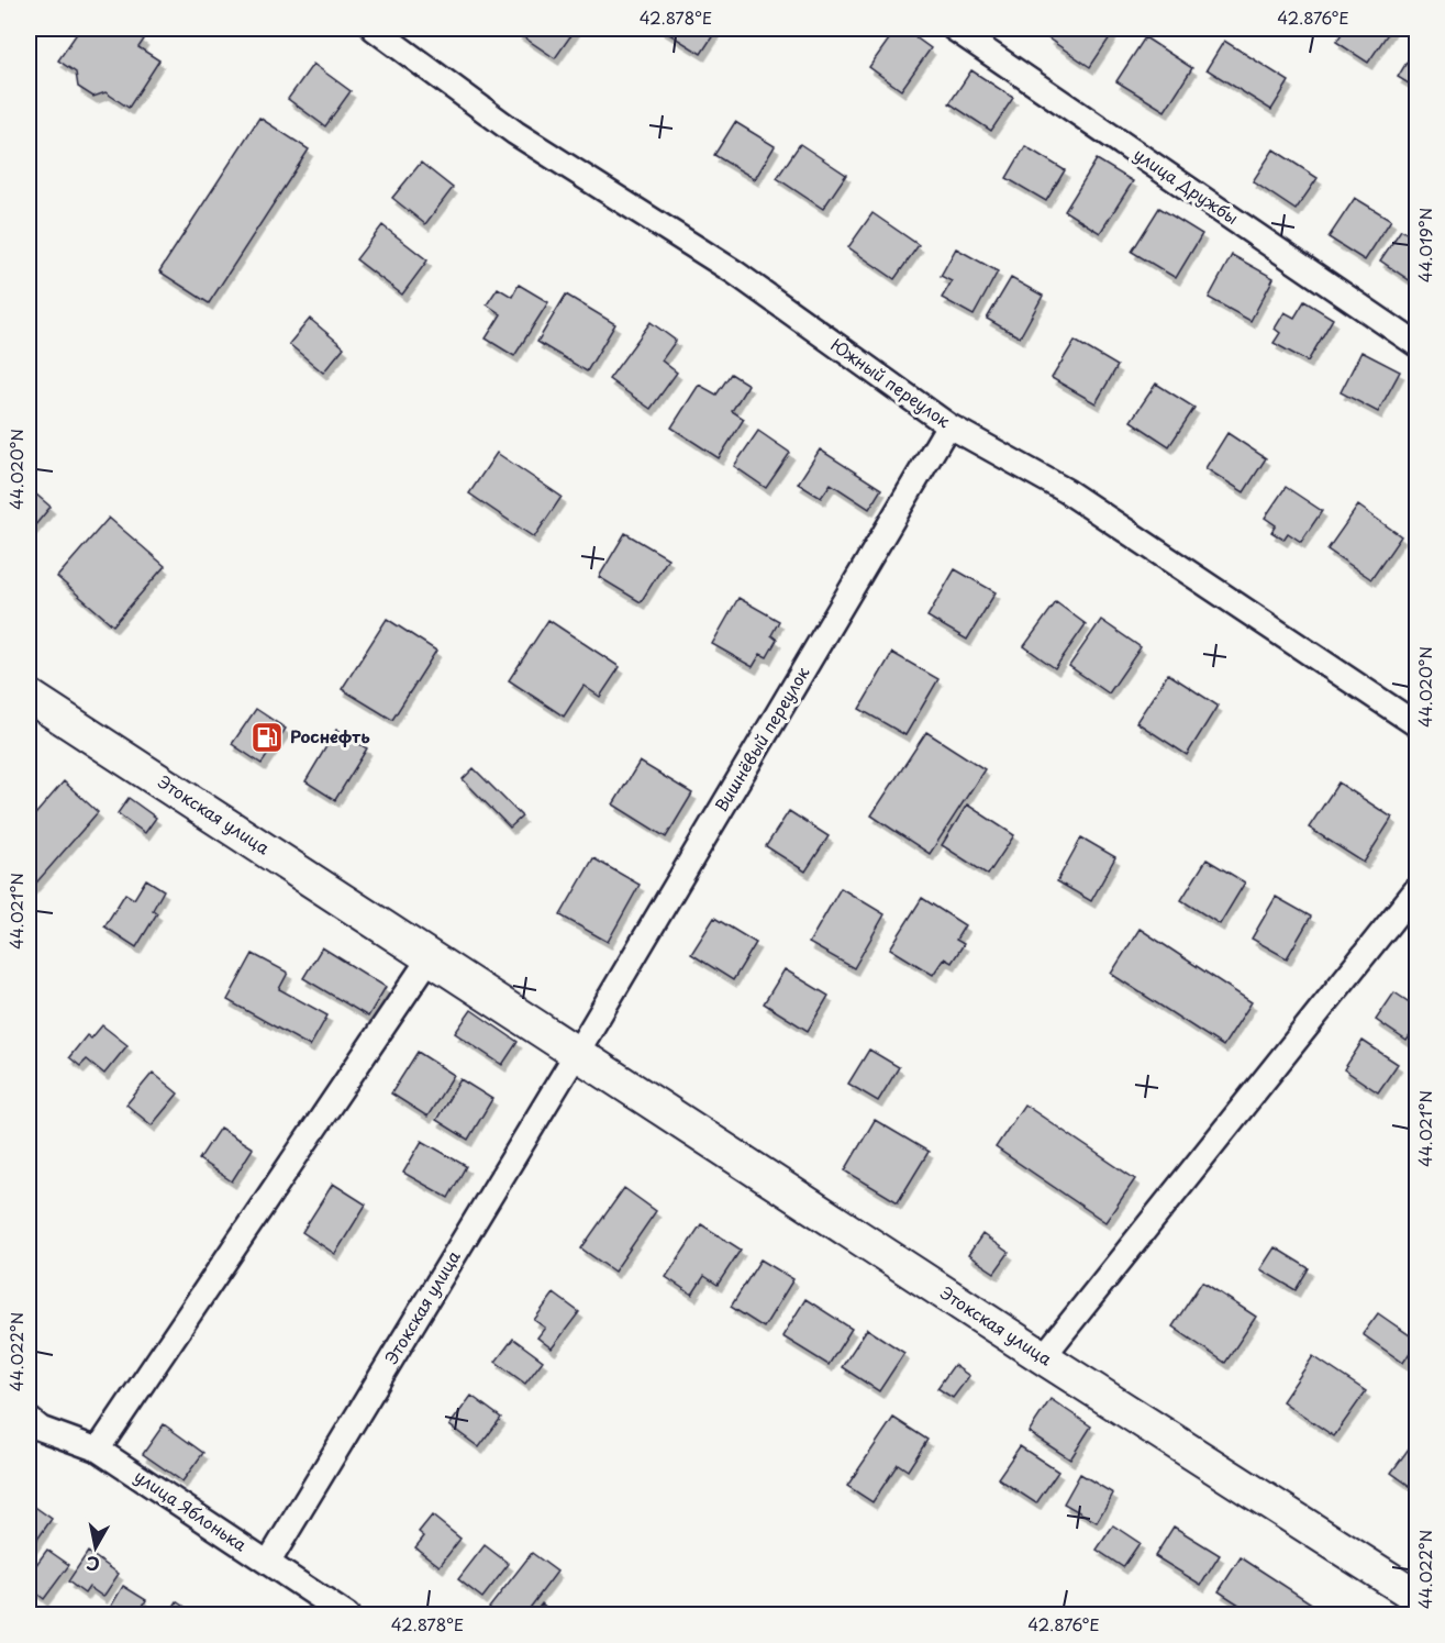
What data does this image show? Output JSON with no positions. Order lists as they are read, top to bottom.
{
  "streets": {
    "main road": ["Этокская улица"],
    "street": [
      "улица Дружбы",
      "Южный переулок",
      "Вишнёвый переулок",
      "улица Яблонька"
    ]
  },
  "crossings": [
    ["Южный переулок", "Вишнёвый переулок"],
    ["Вишнёвый переулок", "Этокская улица"],
    ["Этокская улица", "улица Яблонька"]
  ],
  "places": {
    "fuel station": ["Роснефть"]
  },
  "north": "bottom",
  "coordinates": [
    "42.878°E",
    "42.876°E",
    "44.019°N",
    "44.020°N",
    "44.021°N",
    "44.022°N"
  ]
}
